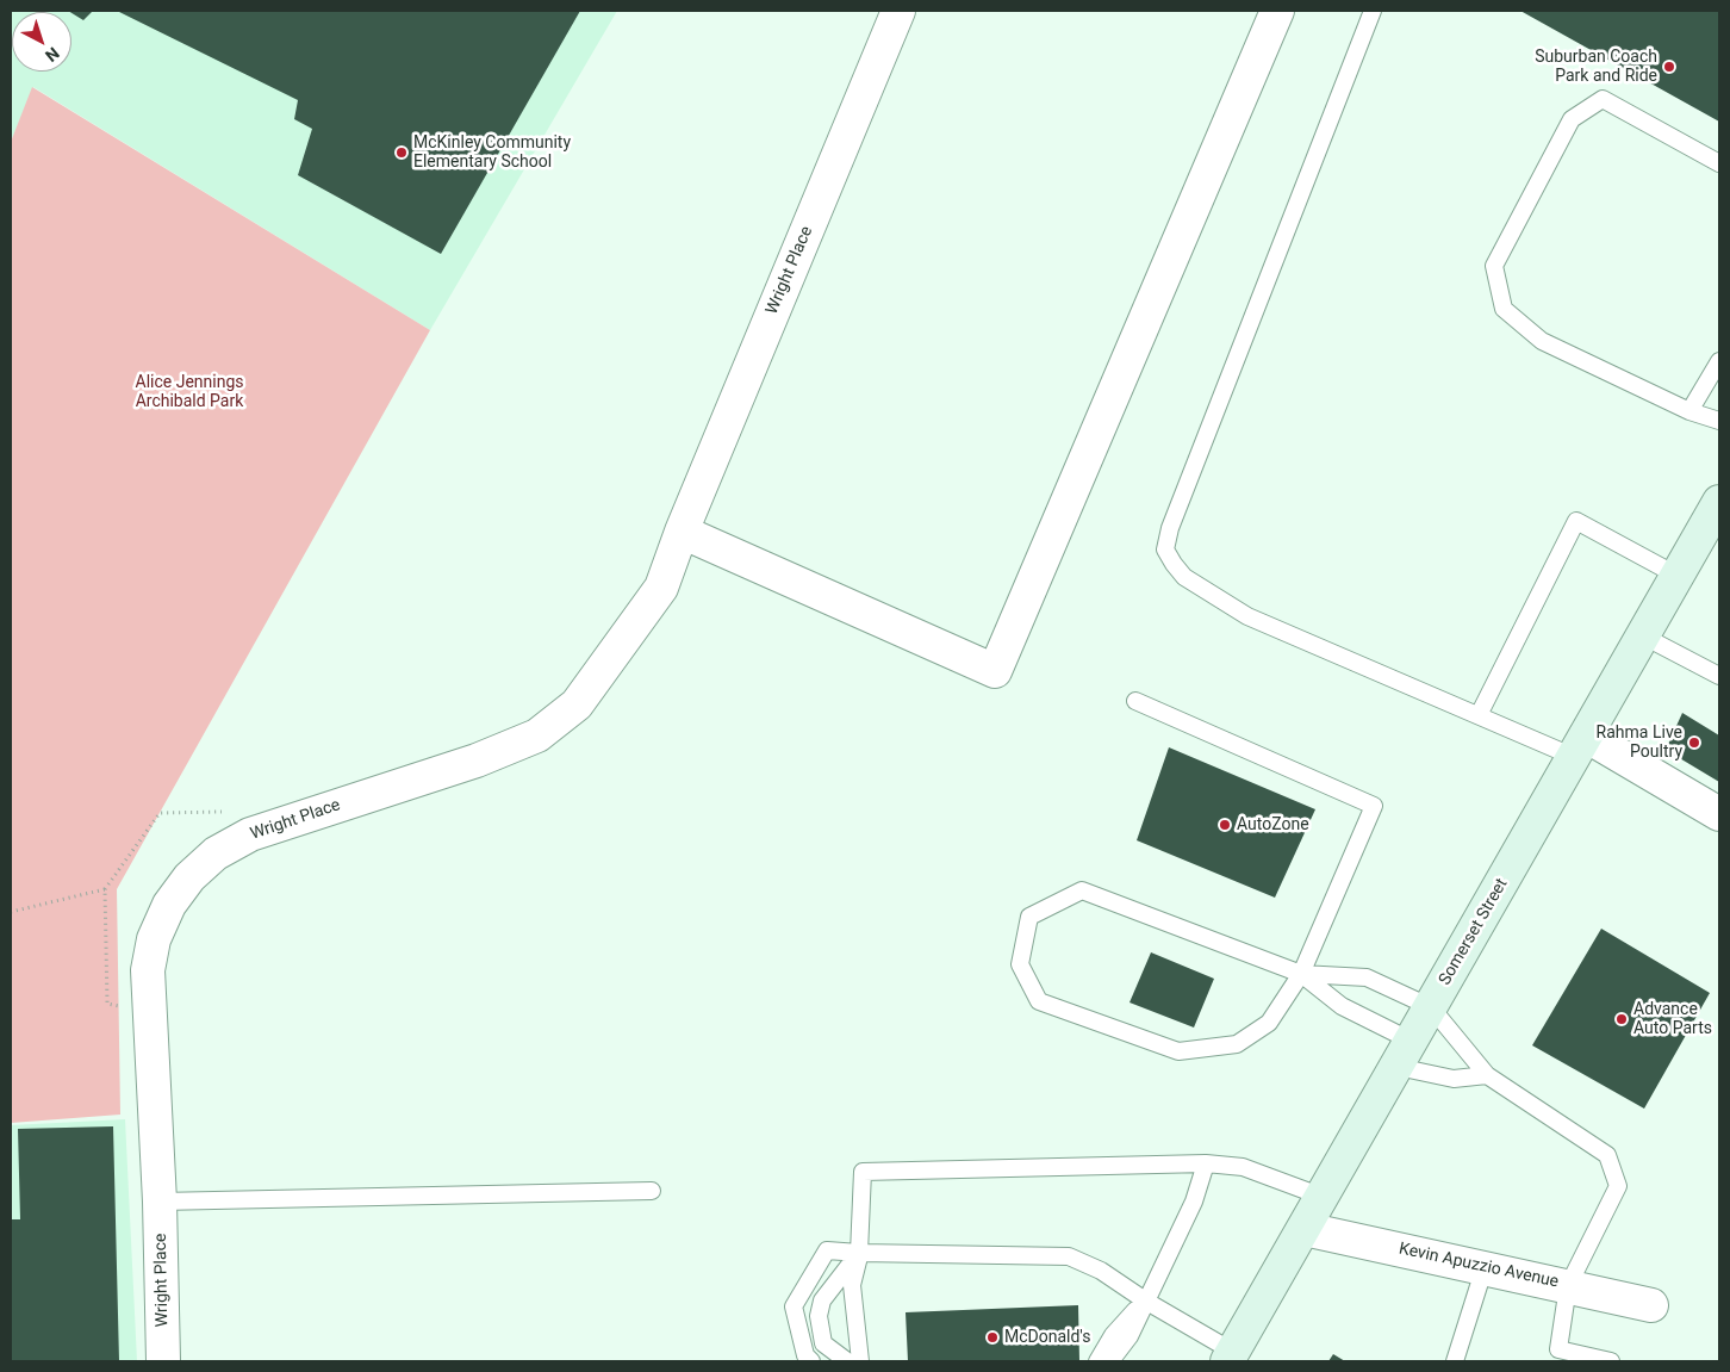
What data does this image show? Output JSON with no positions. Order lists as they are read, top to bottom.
{
  "streets": {
    "main road": ["Somerset Street"],
    "street": ["Wright Place", "Kevin Apuzzio Avenue"]
  },
  "crossings": [
    ["Somerset Street", "Kevin Apuzzio Avenue"]
  ],
  "parks": ["Alice Jennings Archibald Park"],
  "places": [
    "Suburban Coach Park and Ride",
    "McKinley Community Elementary School",
    "Rahma Live Poultry",
    "AutoZone",
    "Advance Auto Parts",
    "McDonald's"
  ],
  "north": "bottom right"
}
